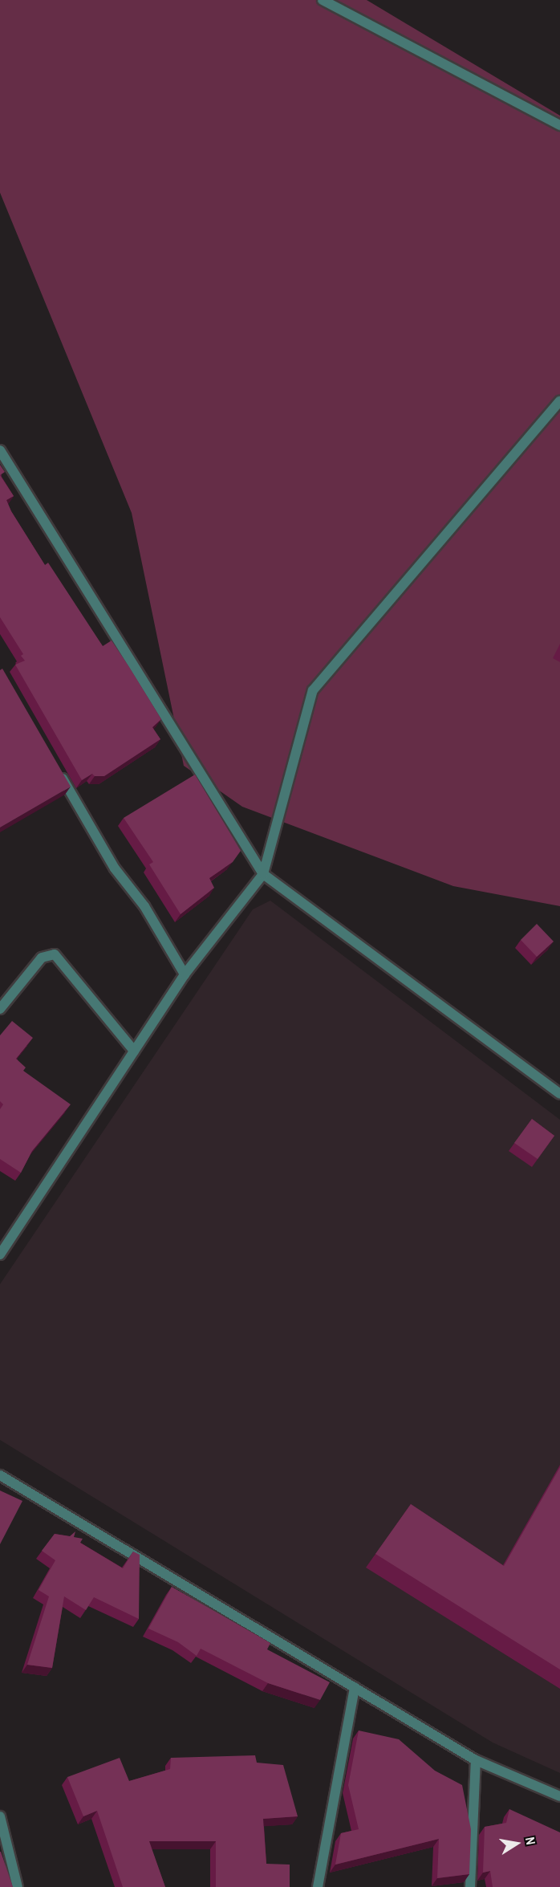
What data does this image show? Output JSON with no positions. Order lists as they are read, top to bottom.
{
  "north": "right"
}
